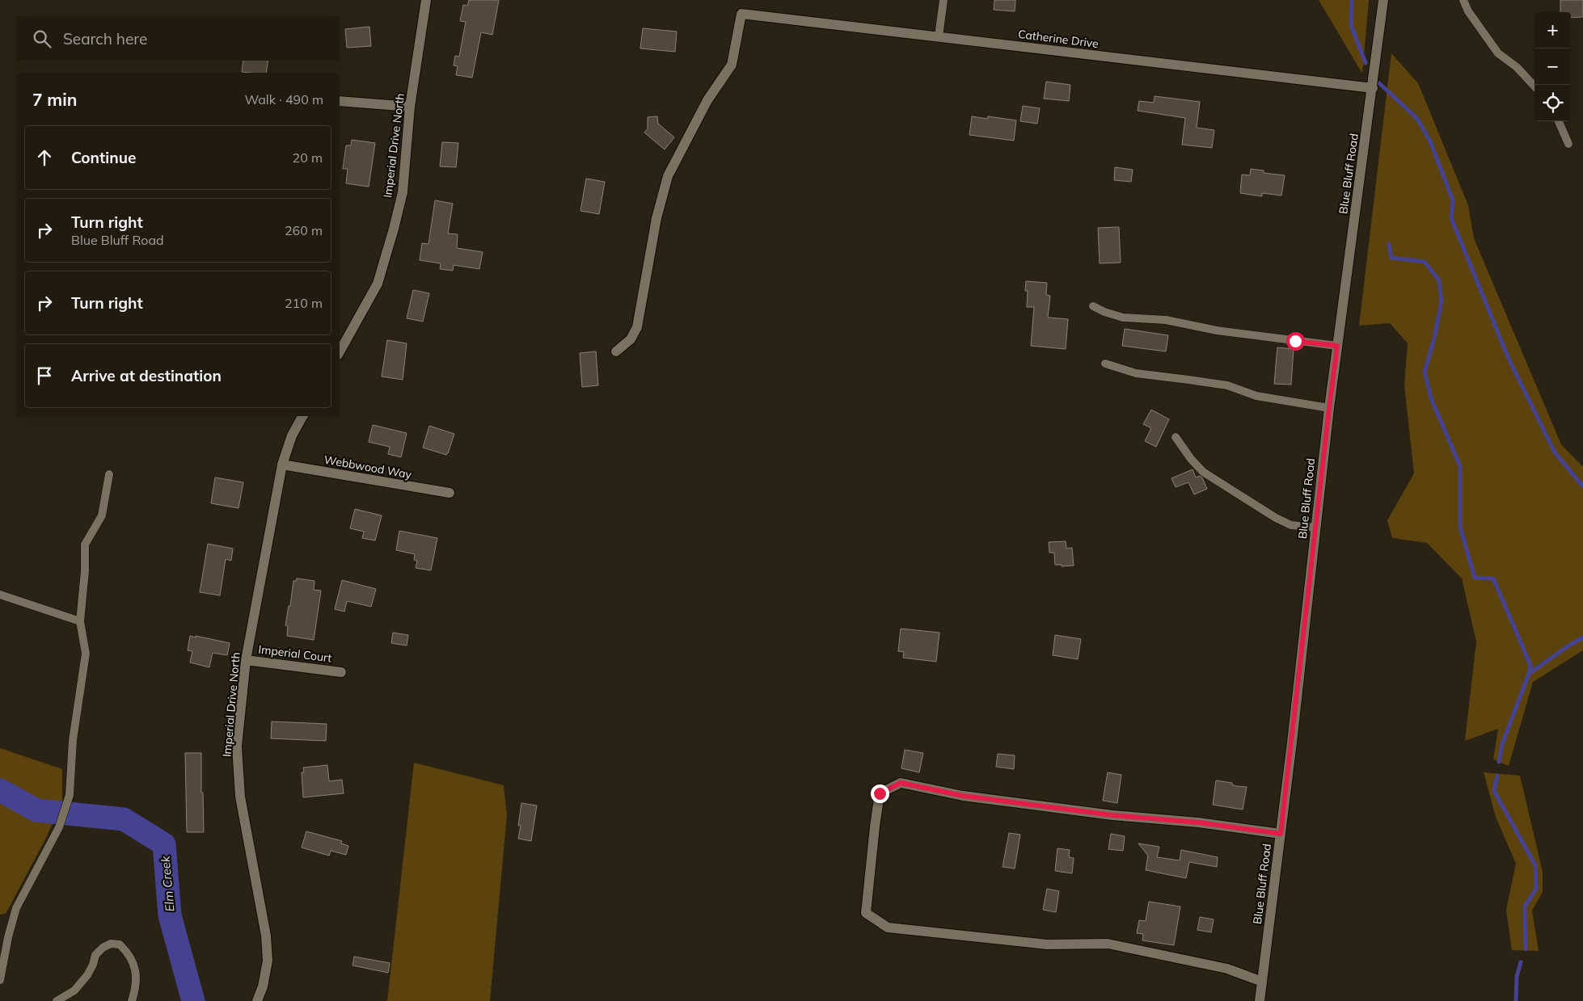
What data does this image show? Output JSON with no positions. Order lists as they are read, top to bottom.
{
  "streets": {
    "street": [
      "Catherine Drive",
      "Imperial Drive North",
      "Blue Bluff Road",
      "Webbwood Way",
      "Imperial Court"
    ]
  },
  "crossings": [
    ["Catherine Drive", "Blue Bluff Road"],
    ["Imperial Drive North", "Webbwood Way"],
    ["Imperial Drive North", "Imperial Court"]
  ],
  "water": ["Elm Creek"],
  "page": {
    "map_buttons": ["+", "−"],
    "search": "Search here",
    "heading": ["7 min", "Walk · 490 m"],
    "list": [
      ["Continue", "20 m"],
      ["Turn right", "Blue Bluff Road", "260 m"],
      ["Turn right", "210 m"],
      "Arrive at destination"
    ]
  }
}
